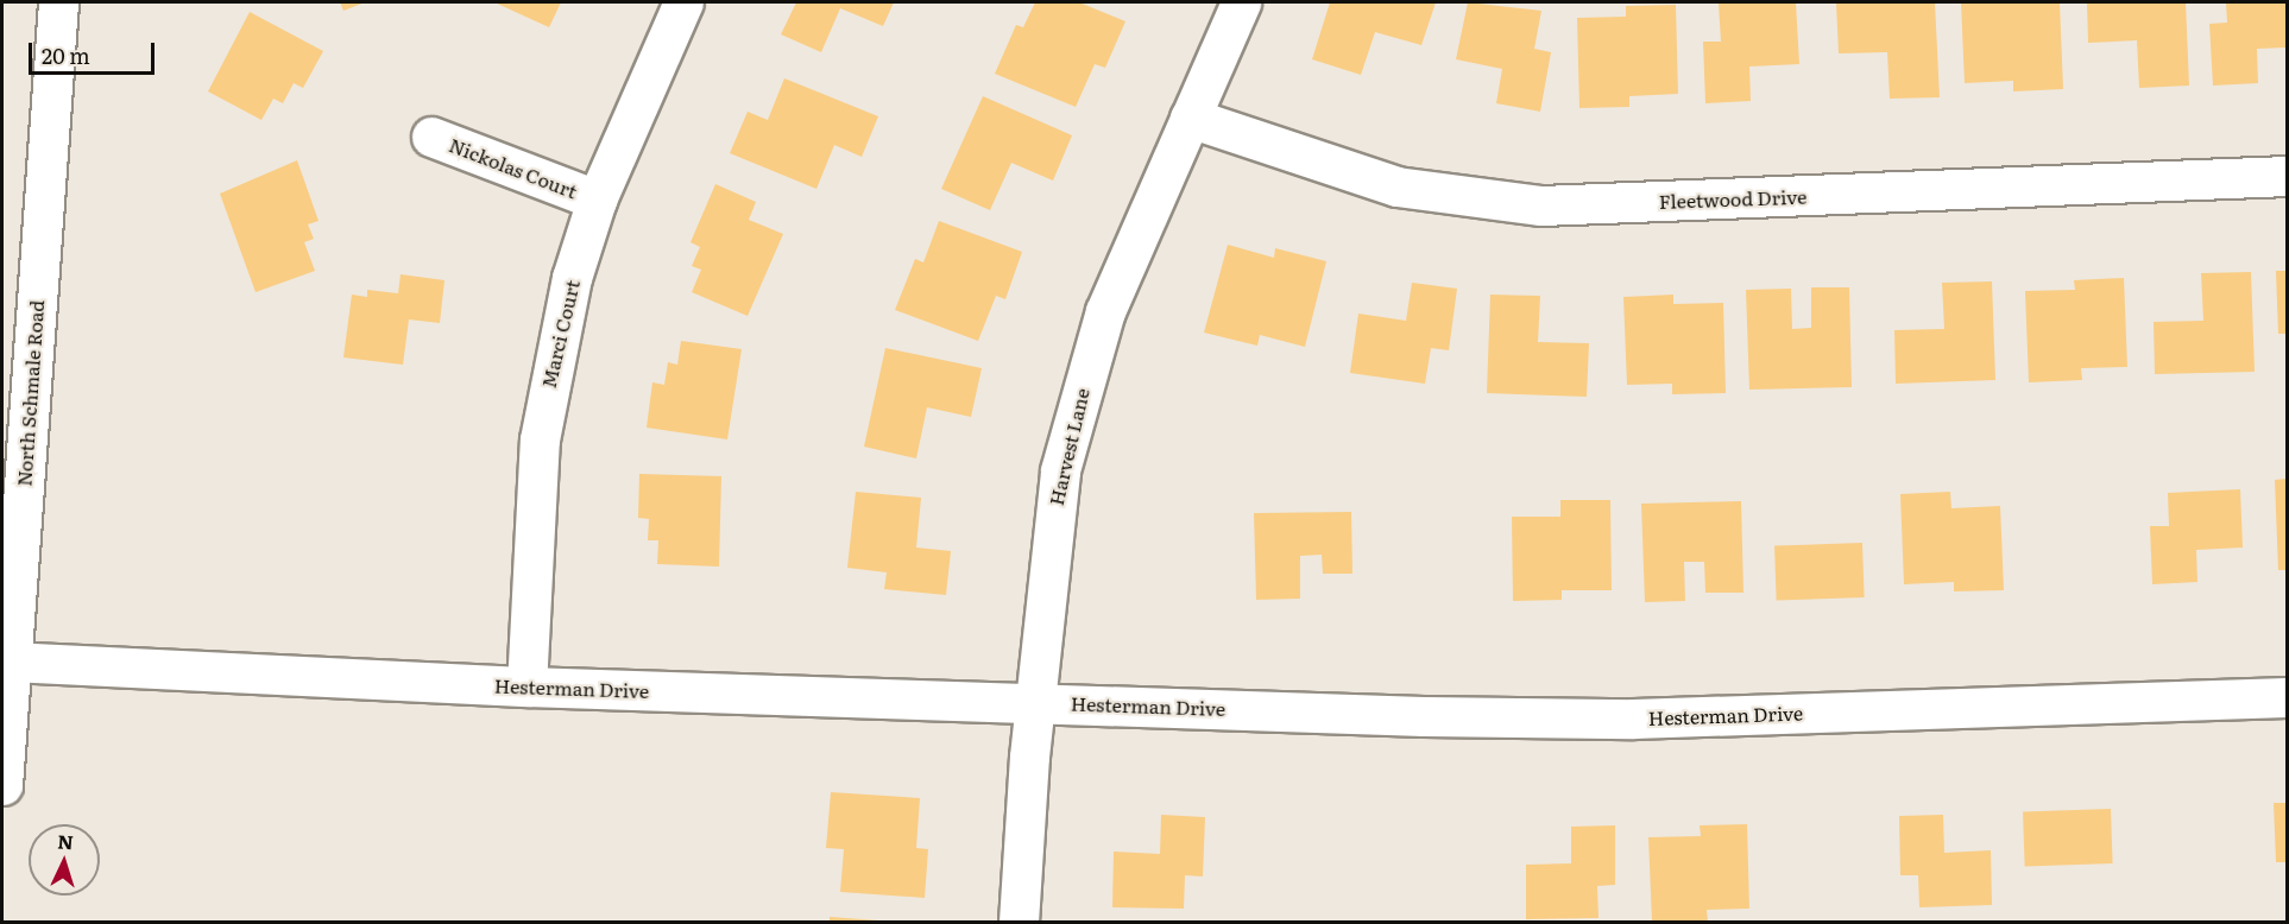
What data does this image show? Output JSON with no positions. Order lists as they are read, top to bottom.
{
  "streets": {
    "street": [
      "Nickolas Court",
      "Fleetwood Drive",
      "Marci Court",
      "North Schmale Road",
      "Harvest Lane",
      "Hesterman Drive"
    ]
  },
  "crossings": [
    ["Nickolas Court", "Marci Court"],
    ["Fleetwood Drive", "Harvest Lane"],
    ["Marci Court", "Hesterman Drive"],
    ["North Schmale Road", "Hesterman Drive"],
    ["Harvest Lane", "Hesterman Drive"]
  ],
  "scale_bar": "20 m",
  "north": "top"
}
